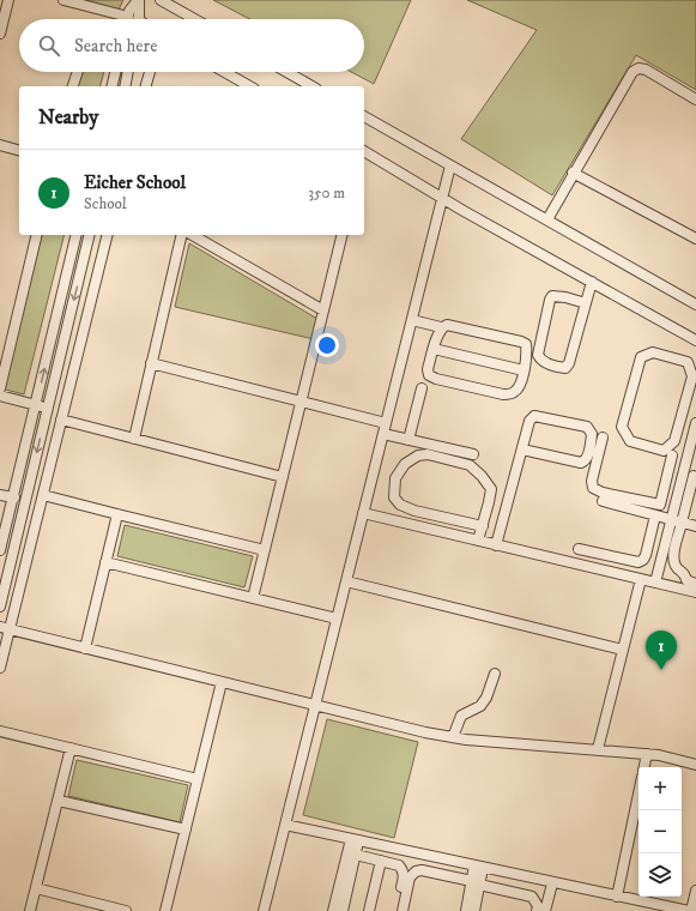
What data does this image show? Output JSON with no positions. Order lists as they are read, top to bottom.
{
  "page": {
    "search": "Search here",
    "heading": "Nearby",
    "list": [
      {
        "mark": "1",
        "name": "Eicher School",
        "note": "School",
        "value": "350 m"
      }
    ],
    "pins": "1",
    "map_buttons": ["+", "−"]
  }
}
